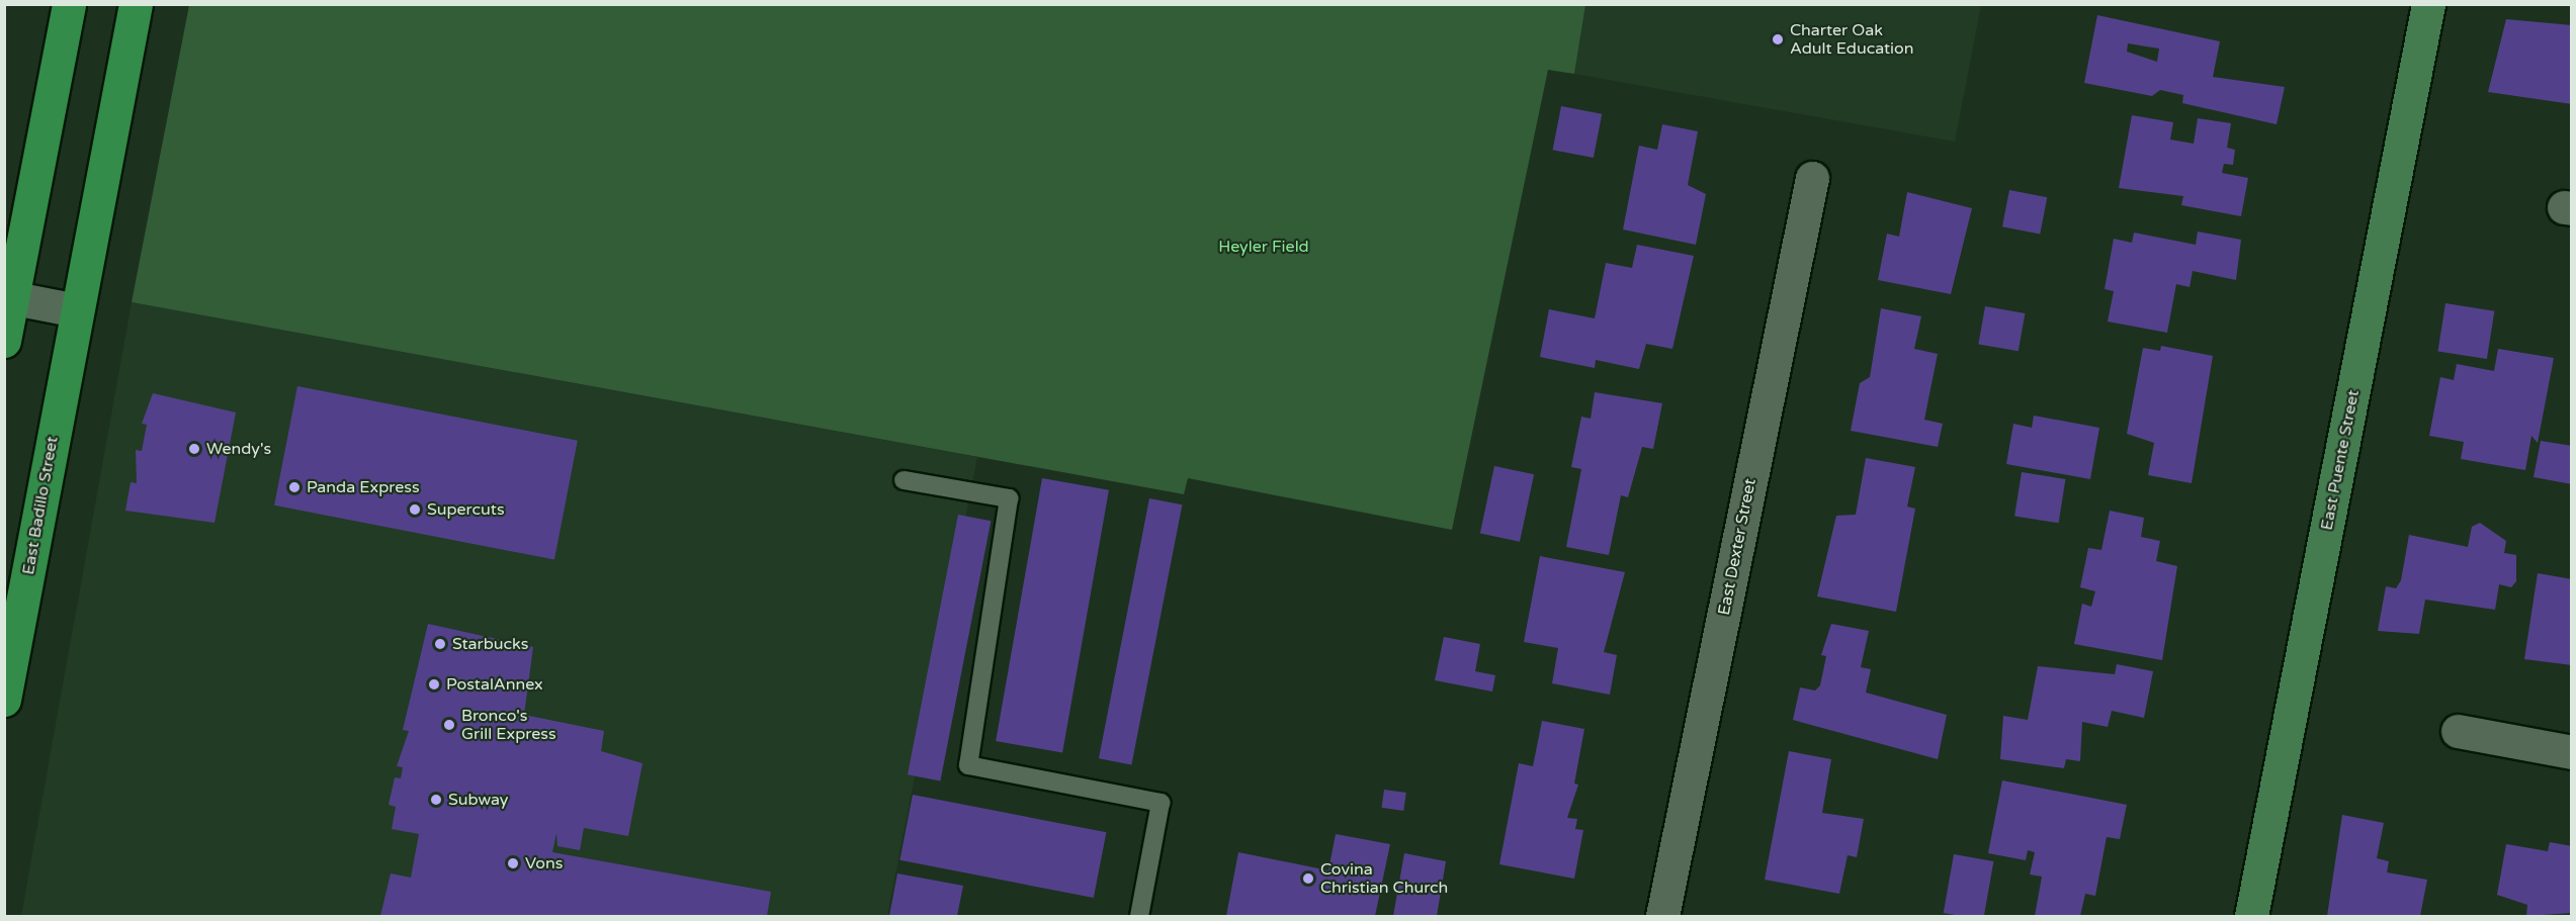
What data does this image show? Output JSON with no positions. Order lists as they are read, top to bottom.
{
  "streets": {
    "main road": ["East Badillo Street"],
    "street": ["East Puente Street", "East Dexter Street"]
  },
  "parks": ["Heyler Field"],
  "places": [
    "Charter Oak Adult Education",
    "Wendy's",
    "Panda Express",
    "Supercuts",
    "Starbucks",
    "PostalAnnex",
    "Bronco's Grill Express",
    "Subway",
    "Vons",
    "Covina Christian Church"
  ]
}
